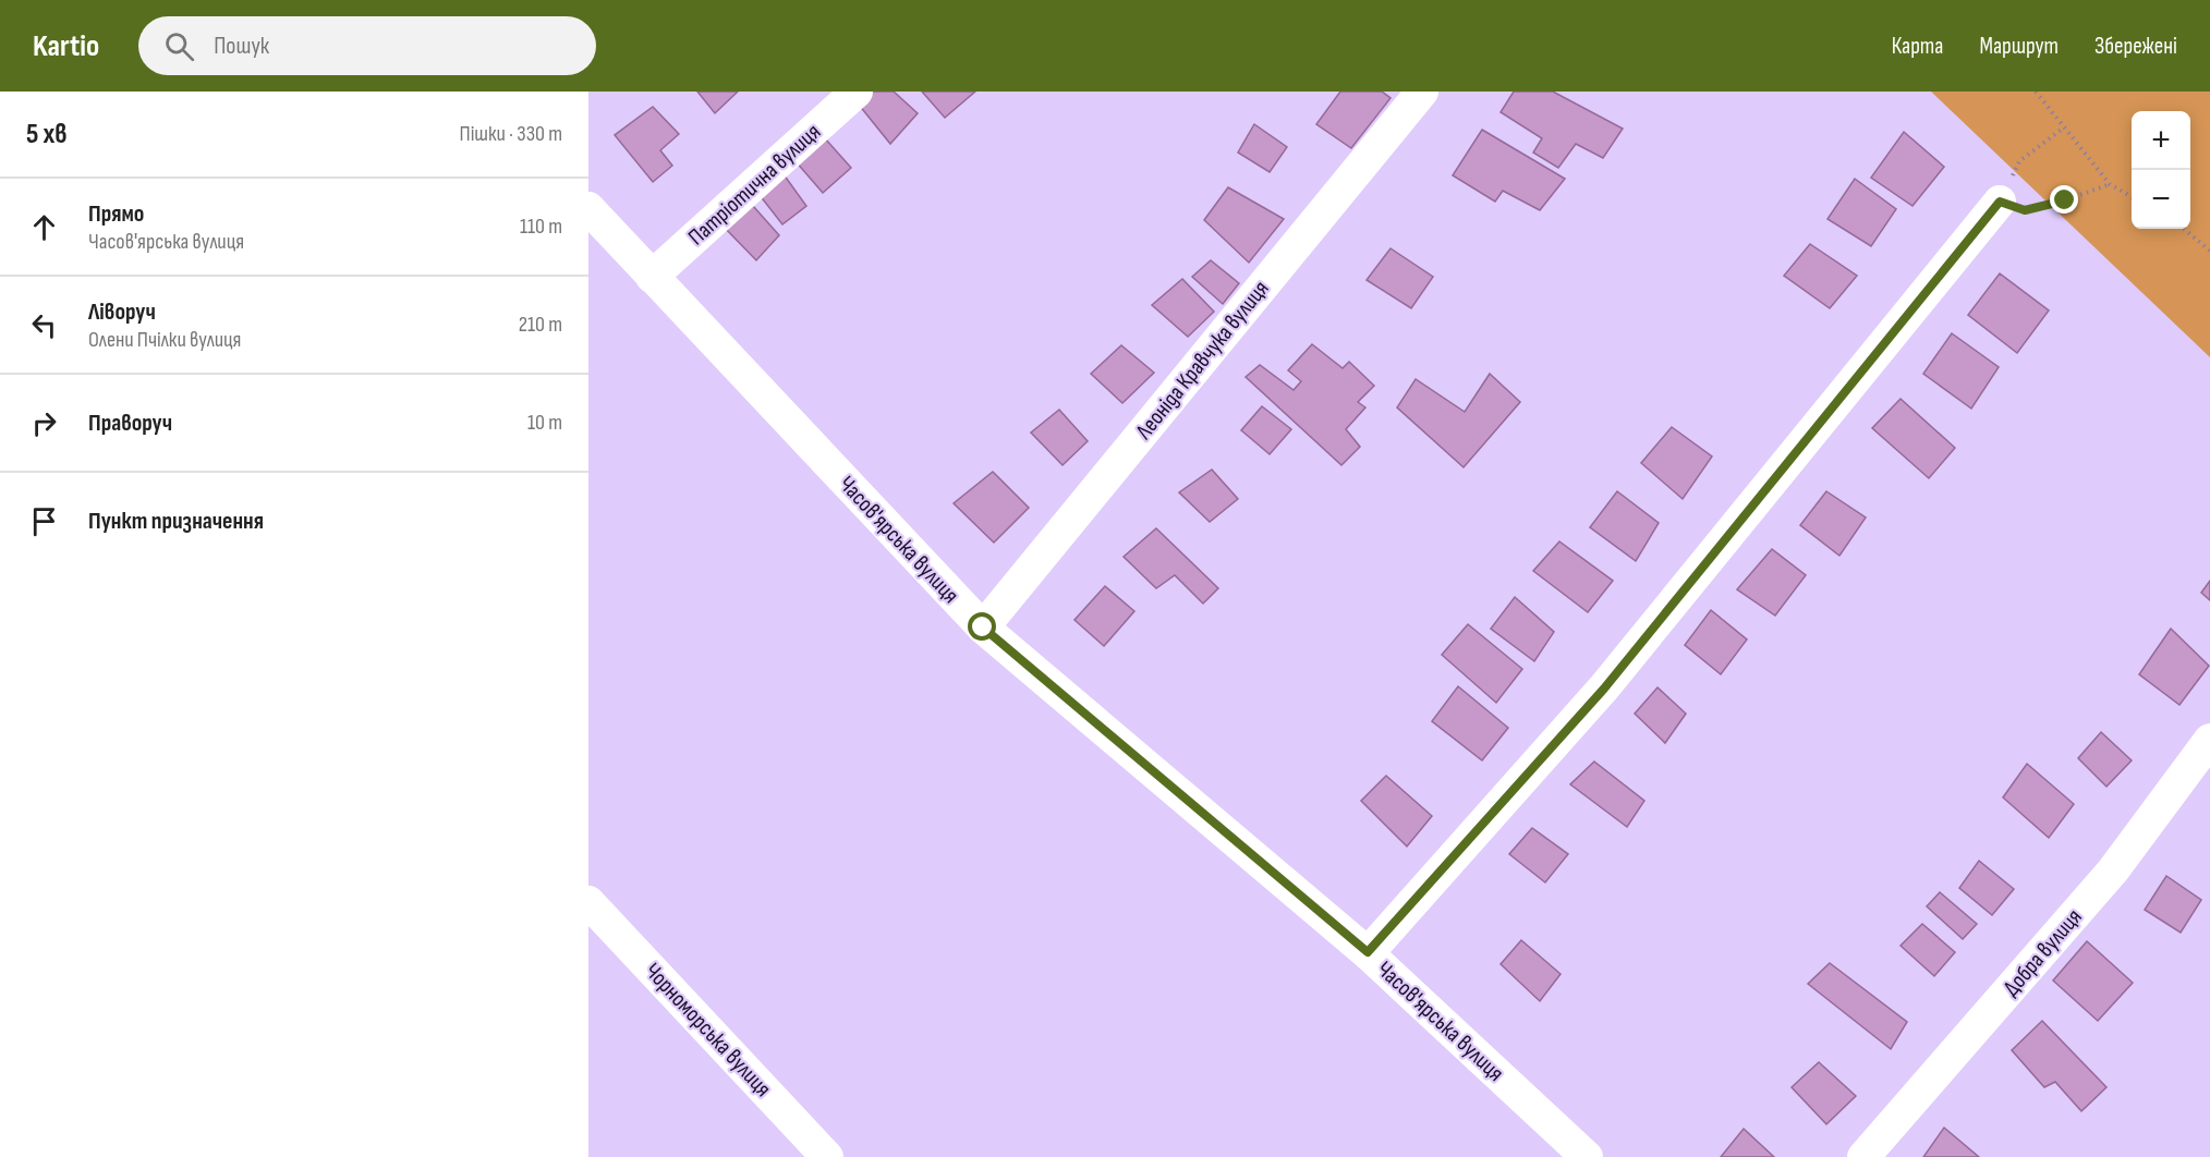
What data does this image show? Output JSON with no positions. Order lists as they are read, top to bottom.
{
  "streets": {
    "street": [
      "Патріотична вулиця",
      "Леоніда Кравчука вулиця",
      "Часов'ярська вулиця",
      "Добра вулиця",
      "Чорноморська вулиця"
    ]
  },
  "crossings": [
    ["Патріотична вулиця", "Часов'ярська вулиця"],
    ["Леоніда Кравчука вулиця", "Часов'ярська вулиця"]
  ],
  "page": {
    "header": "Kartio",
    "search": "Пошук",
    "nav": ["Карта", "Маршрут", "Збережені"],
    "heading": ["5 хв", "Пішки · 330 m"],
    "map_buttons": ["+", "−"],
    "list": [
      ["Прямо", "Часов'ярська вулиця", "110 m"],
      ["Ліворуч", "Олени Пчілки вулиця", "210 m"],
      ["Праворуч", "10 m"],
      "Пункт призначення"
    ]
  }
}
